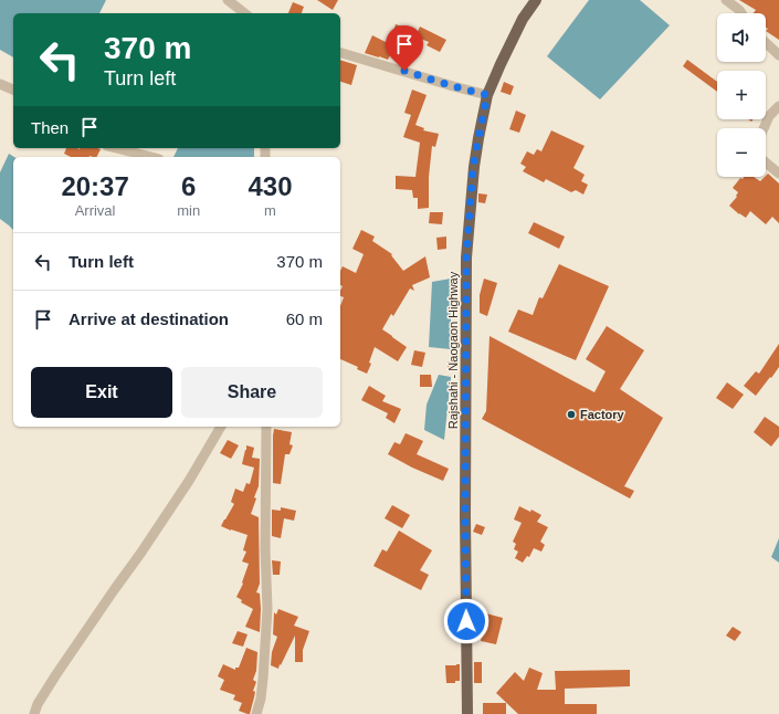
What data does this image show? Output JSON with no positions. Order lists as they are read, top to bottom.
{
  "streets": {
    "main road": ["Rajshahi - Naogaon Highway"]
  },
  "places": ["Factory"],
  "page": {
    "map_buttons": ["+", "−"],
    "turn": ["370 m", "Turn left"],
    "then": "Then",
    "eta": [
      "20:37",
      "Arrival",
      "6",
      "min",
      "430",
      "m"
    ],
    "list": [
      {
        "name": "Turn left",
        "value": "370 m"
      },
      {
        "name": "Arrive at destination",
        "value": "60 m"
      }
    ],
    "buttons": ["Exit", "Share"]
  }
}
